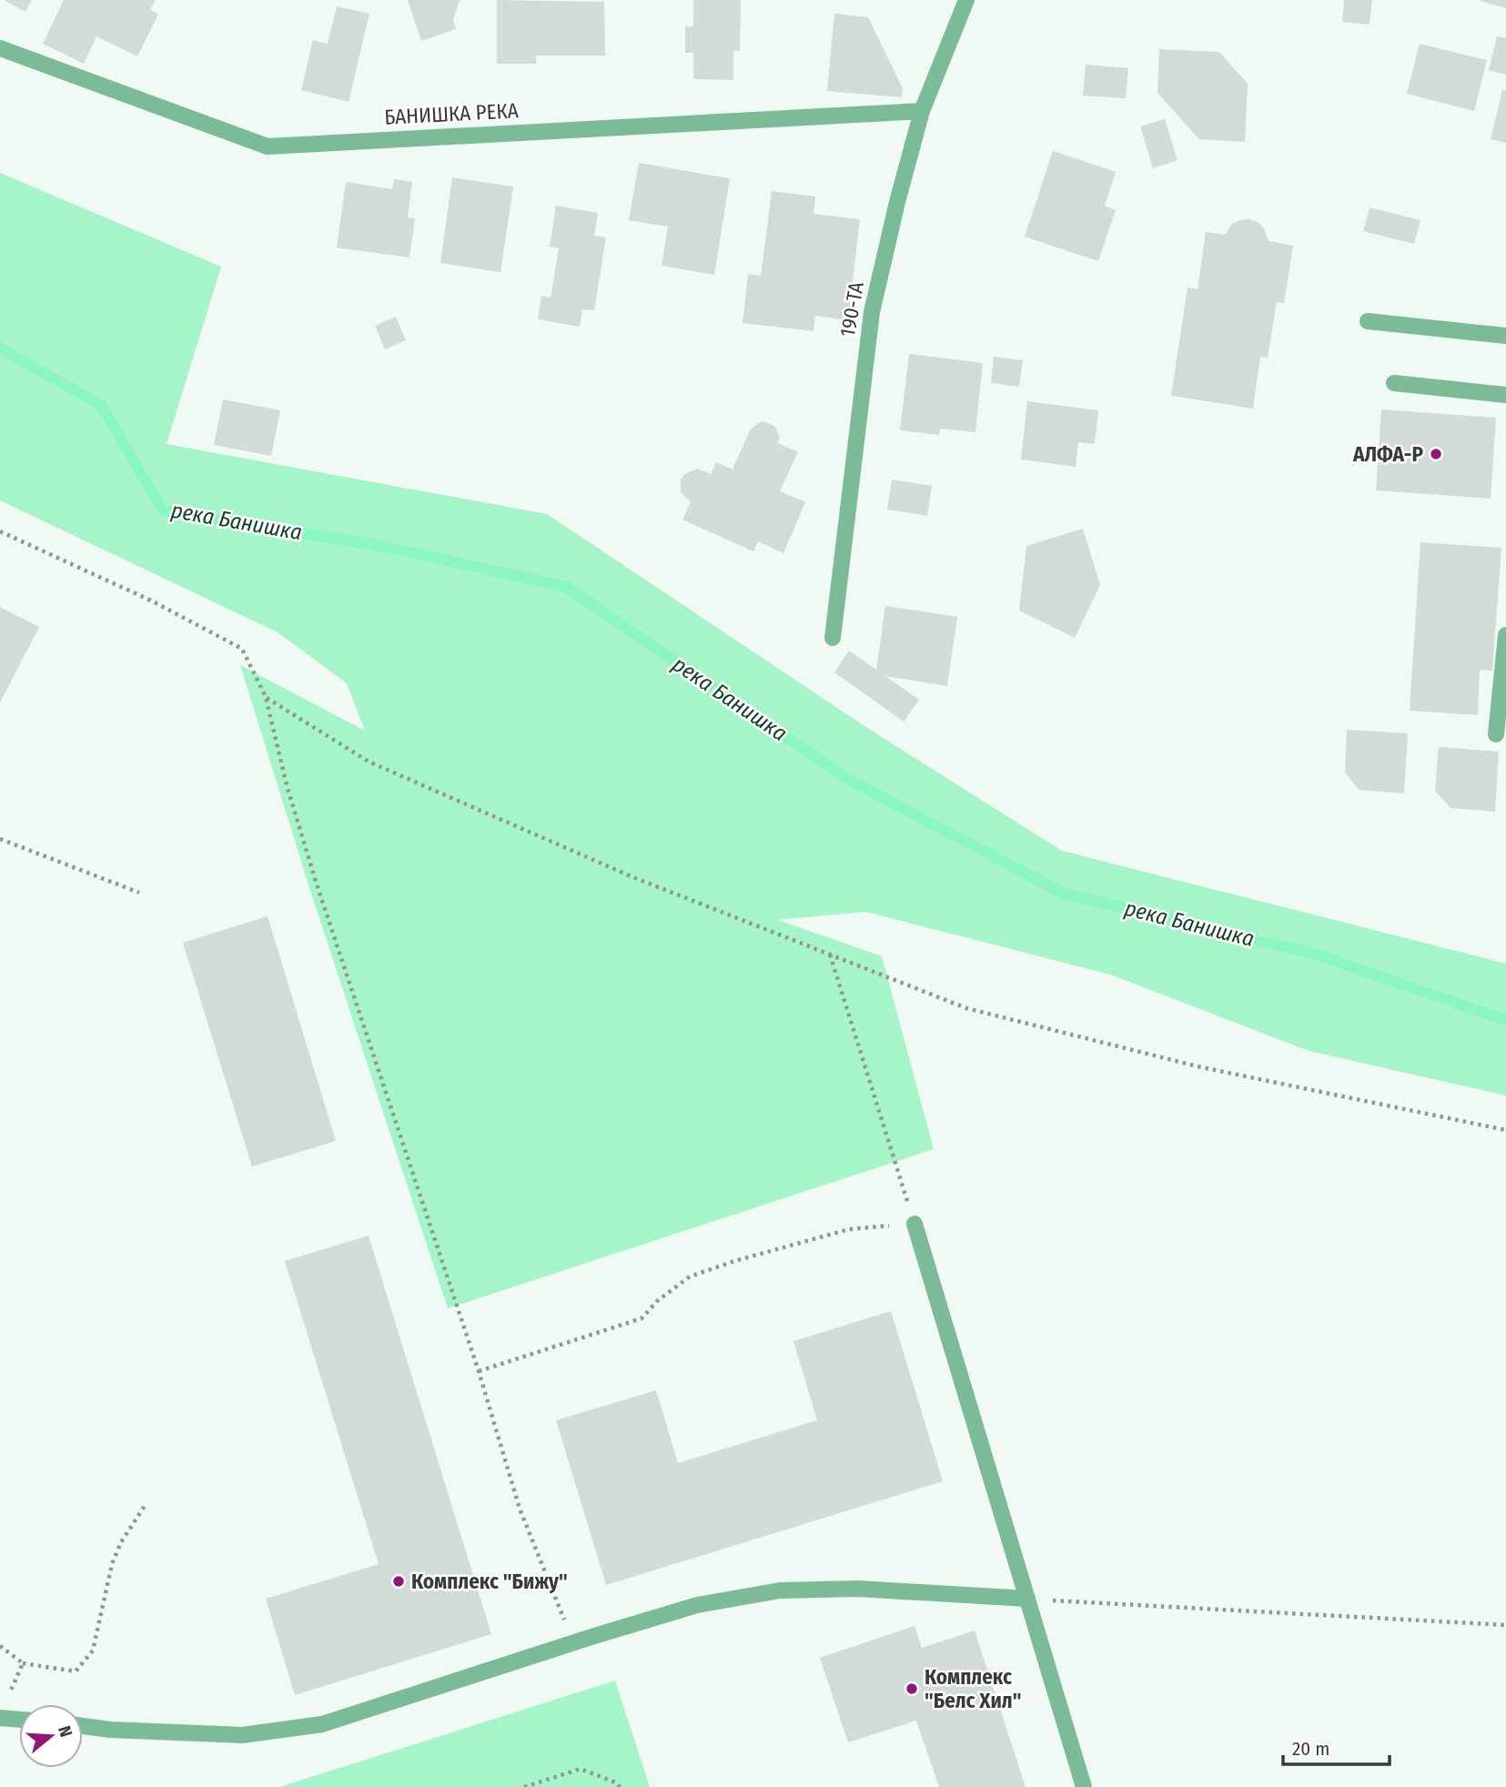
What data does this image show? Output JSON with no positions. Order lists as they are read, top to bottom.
{
  "streets": {
    "street": ["БАНИШКА РЕКА", "190-ТА"]
  },
  "crossings": [
    ["БАНИШКА РЕКА", "190-ТА"]
  ],
  "water": ["река Банишка"],
  "places": ["АЛФА-Р", "Комплекс \"Бижу\"", "Комплекс \"Белс Хил\""],
  "scale_bar": "20 m",
  "north": "right"
}
